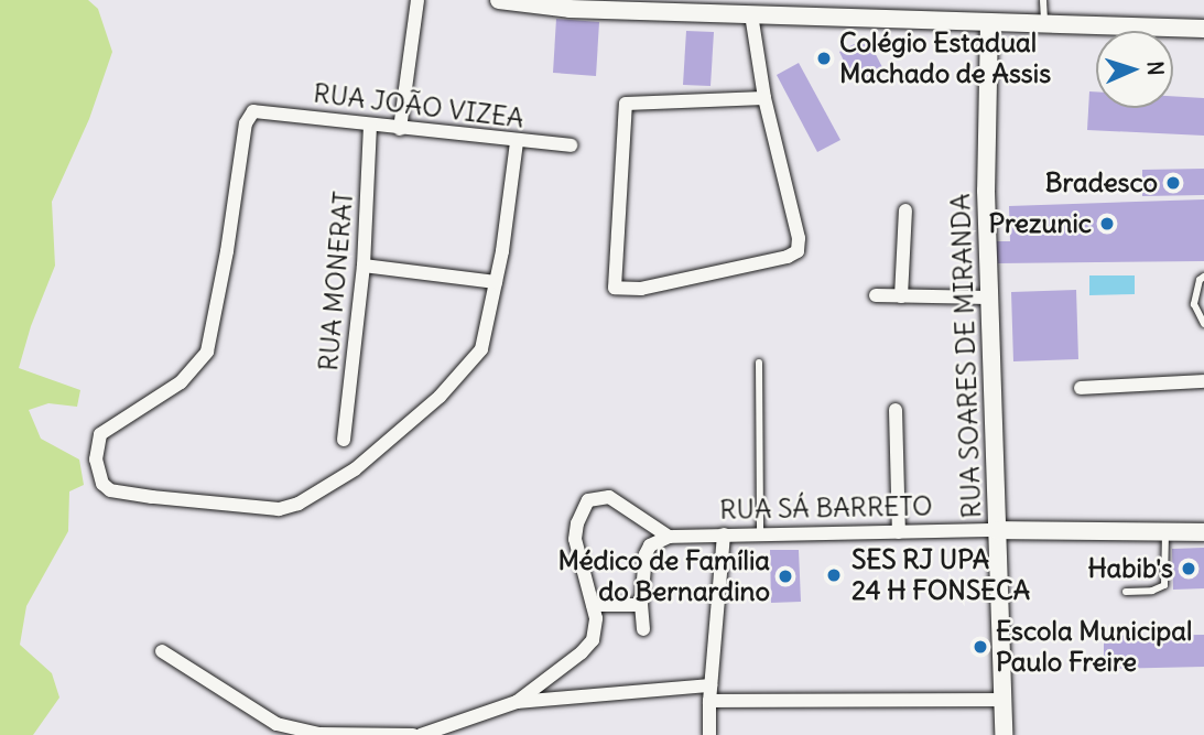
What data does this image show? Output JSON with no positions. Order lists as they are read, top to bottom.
{
  "streets": {
    "street": [
      "RUA JOÃO VIZEA",
      "RUA MONERAT",
      "RUA SOARES DE MIRANDA",
      "RUA SÁ BARRETO"
    ]
  },
  "crossings": [
    ["RUA JOÃO VIZEA", "RUA MONERAT"],
    ["RUA SOARES DE MIRANDA", "RUA SÁ BARRETO"]
  ],
  "places": [
    "Colégio Estadual Machado de Assis",
    "Bradesco",
    "Prezunic",
    "Habib's",
    "SES RJ UPA 24 H FONSECA",
    "Médico de Família do Bernardino",
    "Escola Municipal Paulo Freire"
  ],
  "north": "right"
}
